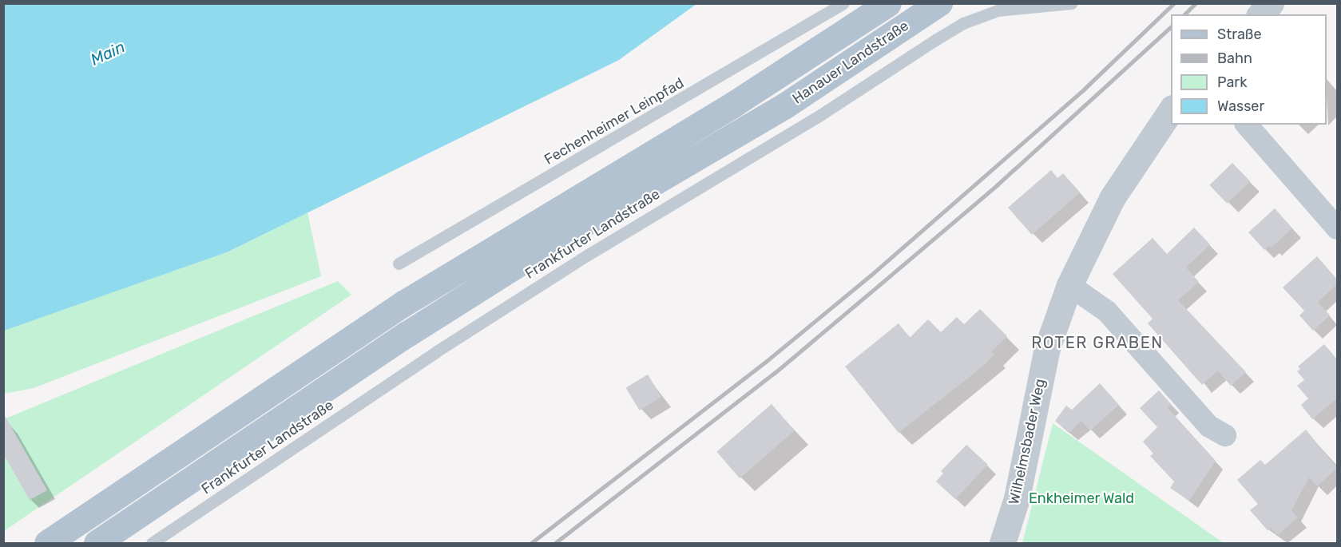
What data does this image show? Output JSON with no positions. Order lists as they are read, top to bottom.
{
  "streets": {
    "main road": ["Hanauer Landstraße"],
    "street": ["Wilhelmsbader Weg"],
    "lane": ["Fechenheimer Leinpfad", "Frankfurter Landstraße"]
  },
  "districts": ["ROTER GRABEN"],
  "water": ["Main"],
  "parks": ["Enkheimer Wald"],
  "legend": [
    "Straße",
    "Bahn",
    "Park",
    "Wasser"
  ]
}
